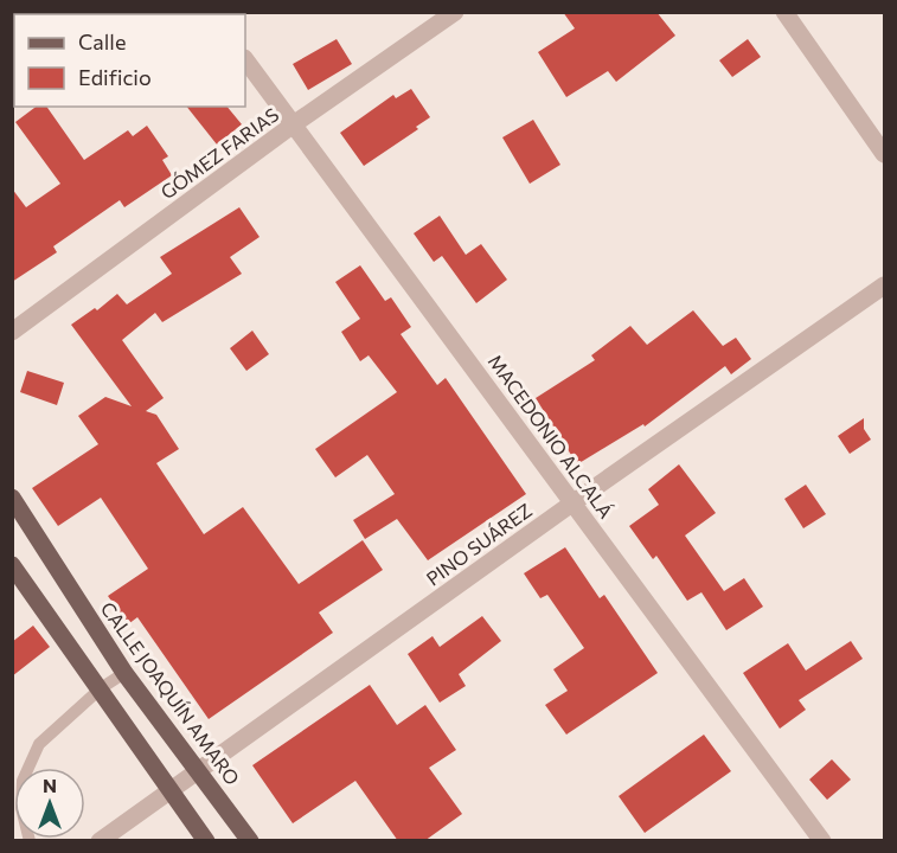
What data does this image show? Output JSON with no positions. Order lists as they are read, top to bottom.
{
  "streets": {
    "main road": ["CALLE JOAQUÍN AMARO"],
    "street": ["GÓMEZ FARIAS", "MACEDONIO ALCALÁ", "PINO SUÁREZ"]
  },
  "crossings": [
    ["GÓMEZ FARIAS", "MACEDONIO ALCALÁ"],
    ["MACEDONIO ALCALÁ", "PINO SUÁREZ"],
    ["PINO SUÁREZ", "CALLE JOAQUÍN AMARO"]
  ],
  "legend": ["Calle", "Edificio"],
  "north": "top"
}
